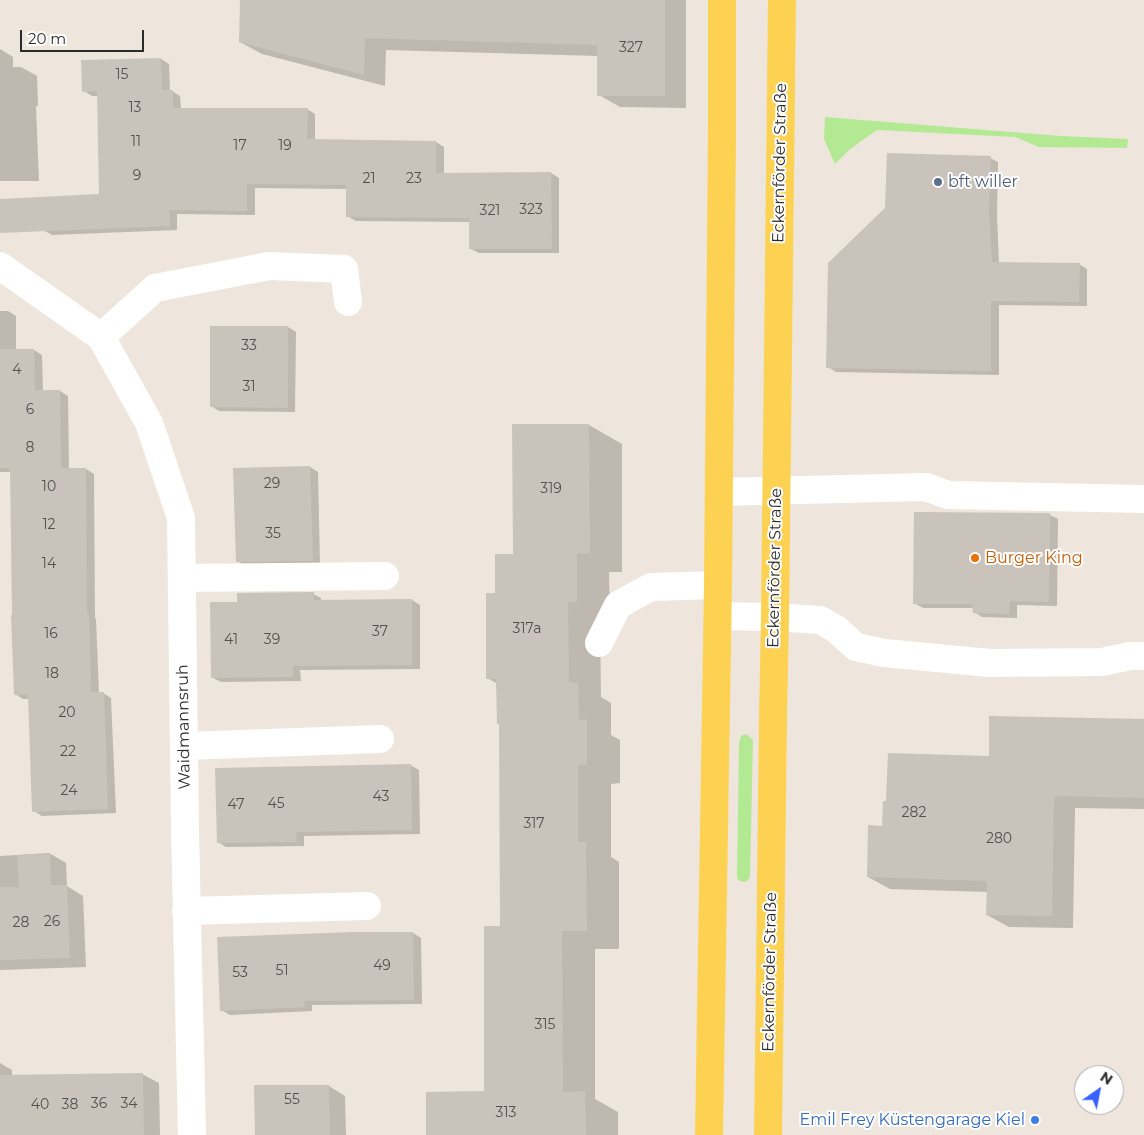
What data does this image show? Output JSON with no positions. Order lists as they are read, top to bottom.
{
  "streets": {
    "main road": ["Eckernförder Straße"],
    "street": ["Waidmannsruh"]
  },
  "places": ["bft willer", "Burger King", "Emil Frey Küstengarage Kiel"],
  "house_numbers": [
    "327",
    "15",
    "13",
    "11",
    "17",
    "19",
    "9",
    "21",
    "23",
    "323",
    "321",
    "33",
    "4",
    "31",
    "6",
    "8",
    "29",
    "10",
    "319",
    "12",
    "35",
    "14",
    "317a",
    "37",
    "16",
    "41",
    "39",
    "18",
    "20",
    "22",
    "24",
    "43",
    "45",
    "47",
    "282",
    "317",
    "280",
    "26",
    "28",
    "49",
    "51",
    "53",
    "315",
    "55",
    "36",
    "34",
    "40",
    "38",
    "313"
  ],
  "scale_bar": "20 m",
  "north": "top right"
}
